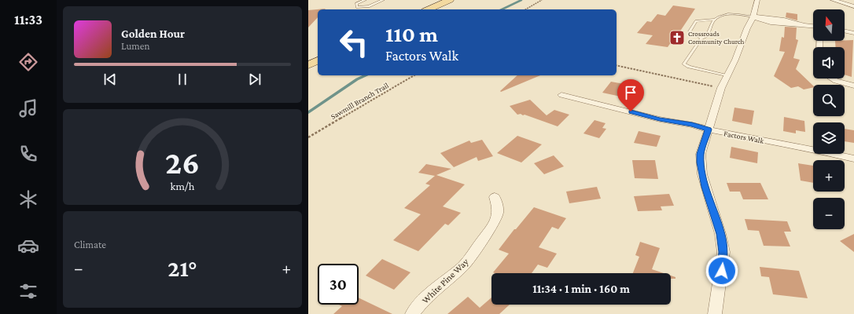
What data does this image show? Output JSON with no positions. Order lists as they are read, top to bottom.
{
  "streets": {
    "street": ["Factors Walk", "White Pine Way"],
    "path": ["Sawmill Branch Trail"]
  },
  "places": {
    "church": ["Crossroads Community Church"]
  },
  "north": "top",
  "page": {
    "tabs": "11:33",
    "map_buttons": ["+", "−"],
    "turn": ["110 m", "Factors Walk"],
    "song": ["Golden Hour", "Lumen"],
    "tile": "Climate",
    "heat": ["−", "21°", "+"],
    "limit": "30",
    "trip": "11:34 · 1 min · 160 m",
    "gauge": ["26", "km/h"]
  }
}
